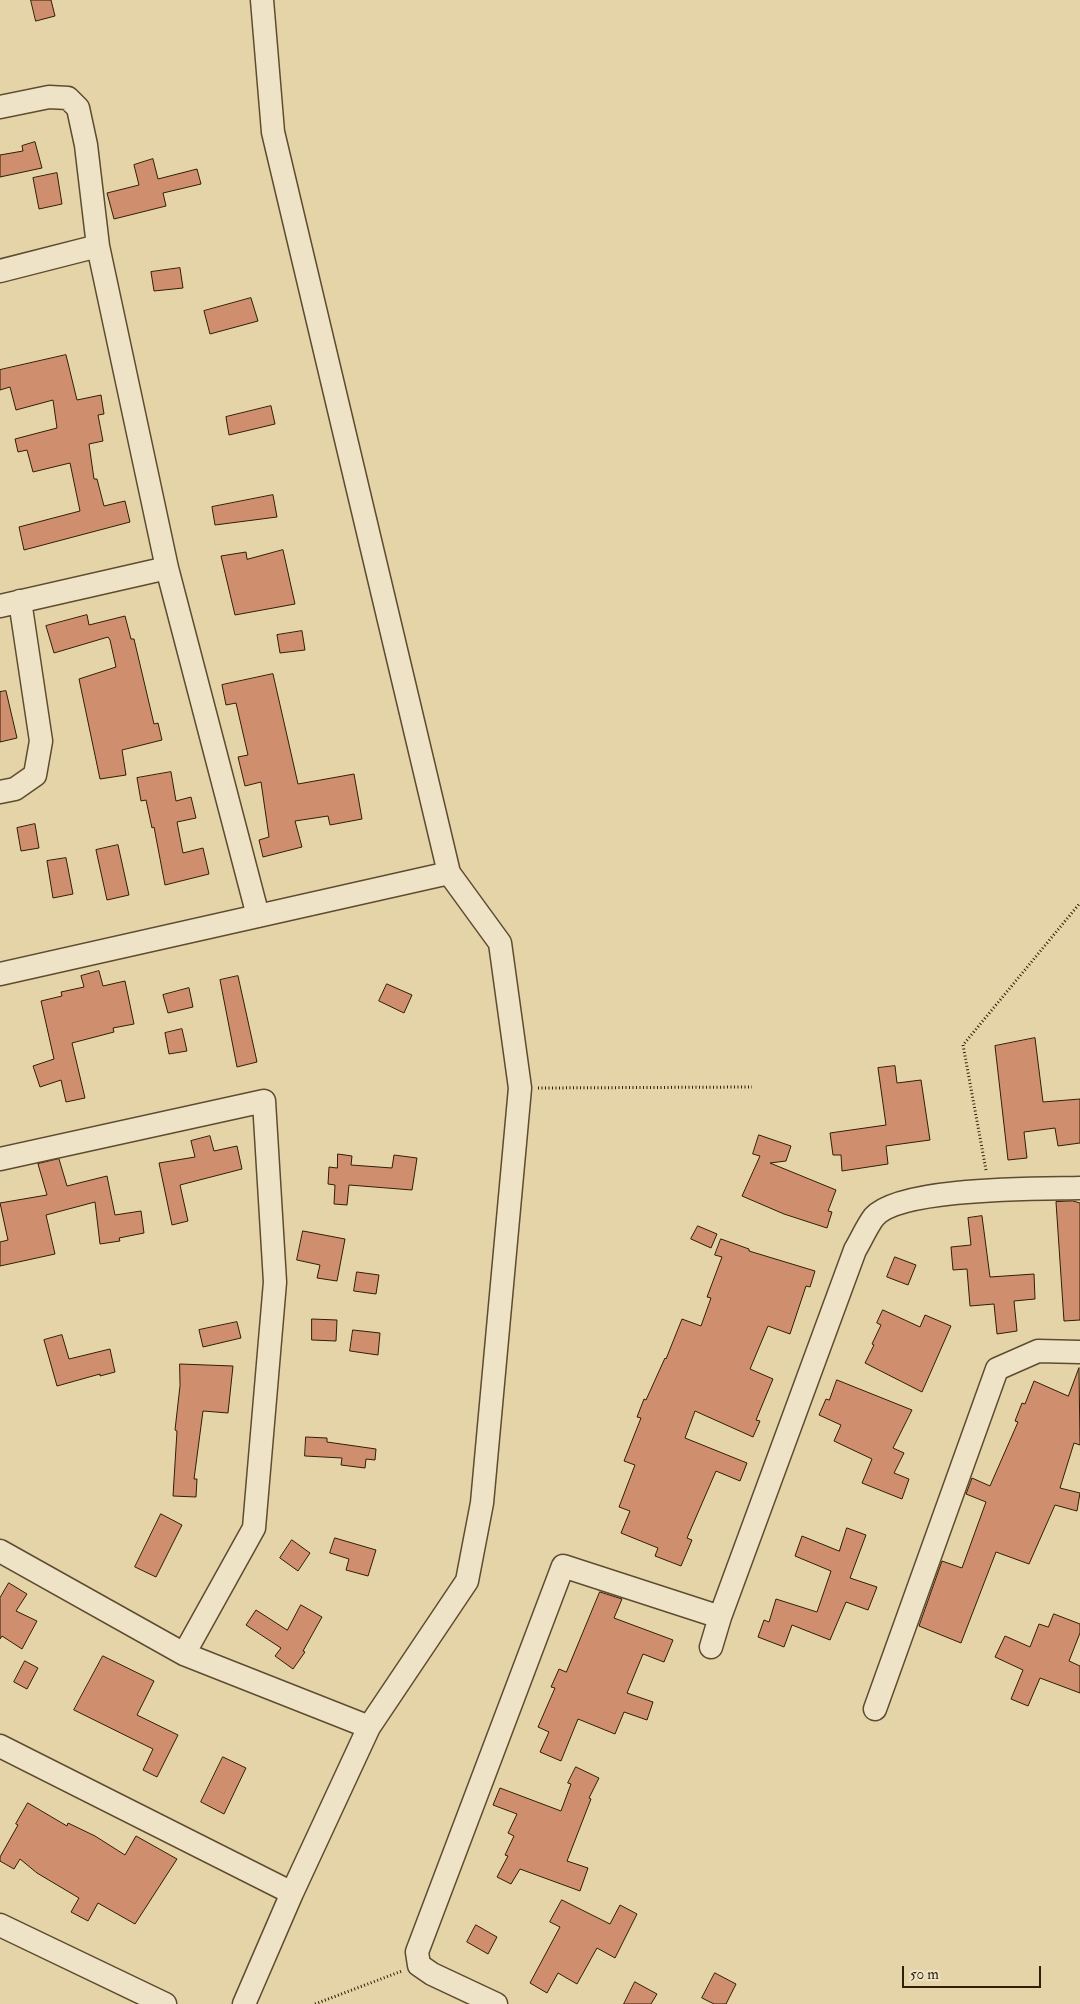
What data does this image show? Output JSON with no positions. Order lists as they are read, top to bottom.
{
  "scale_bar": "50 m"
}
